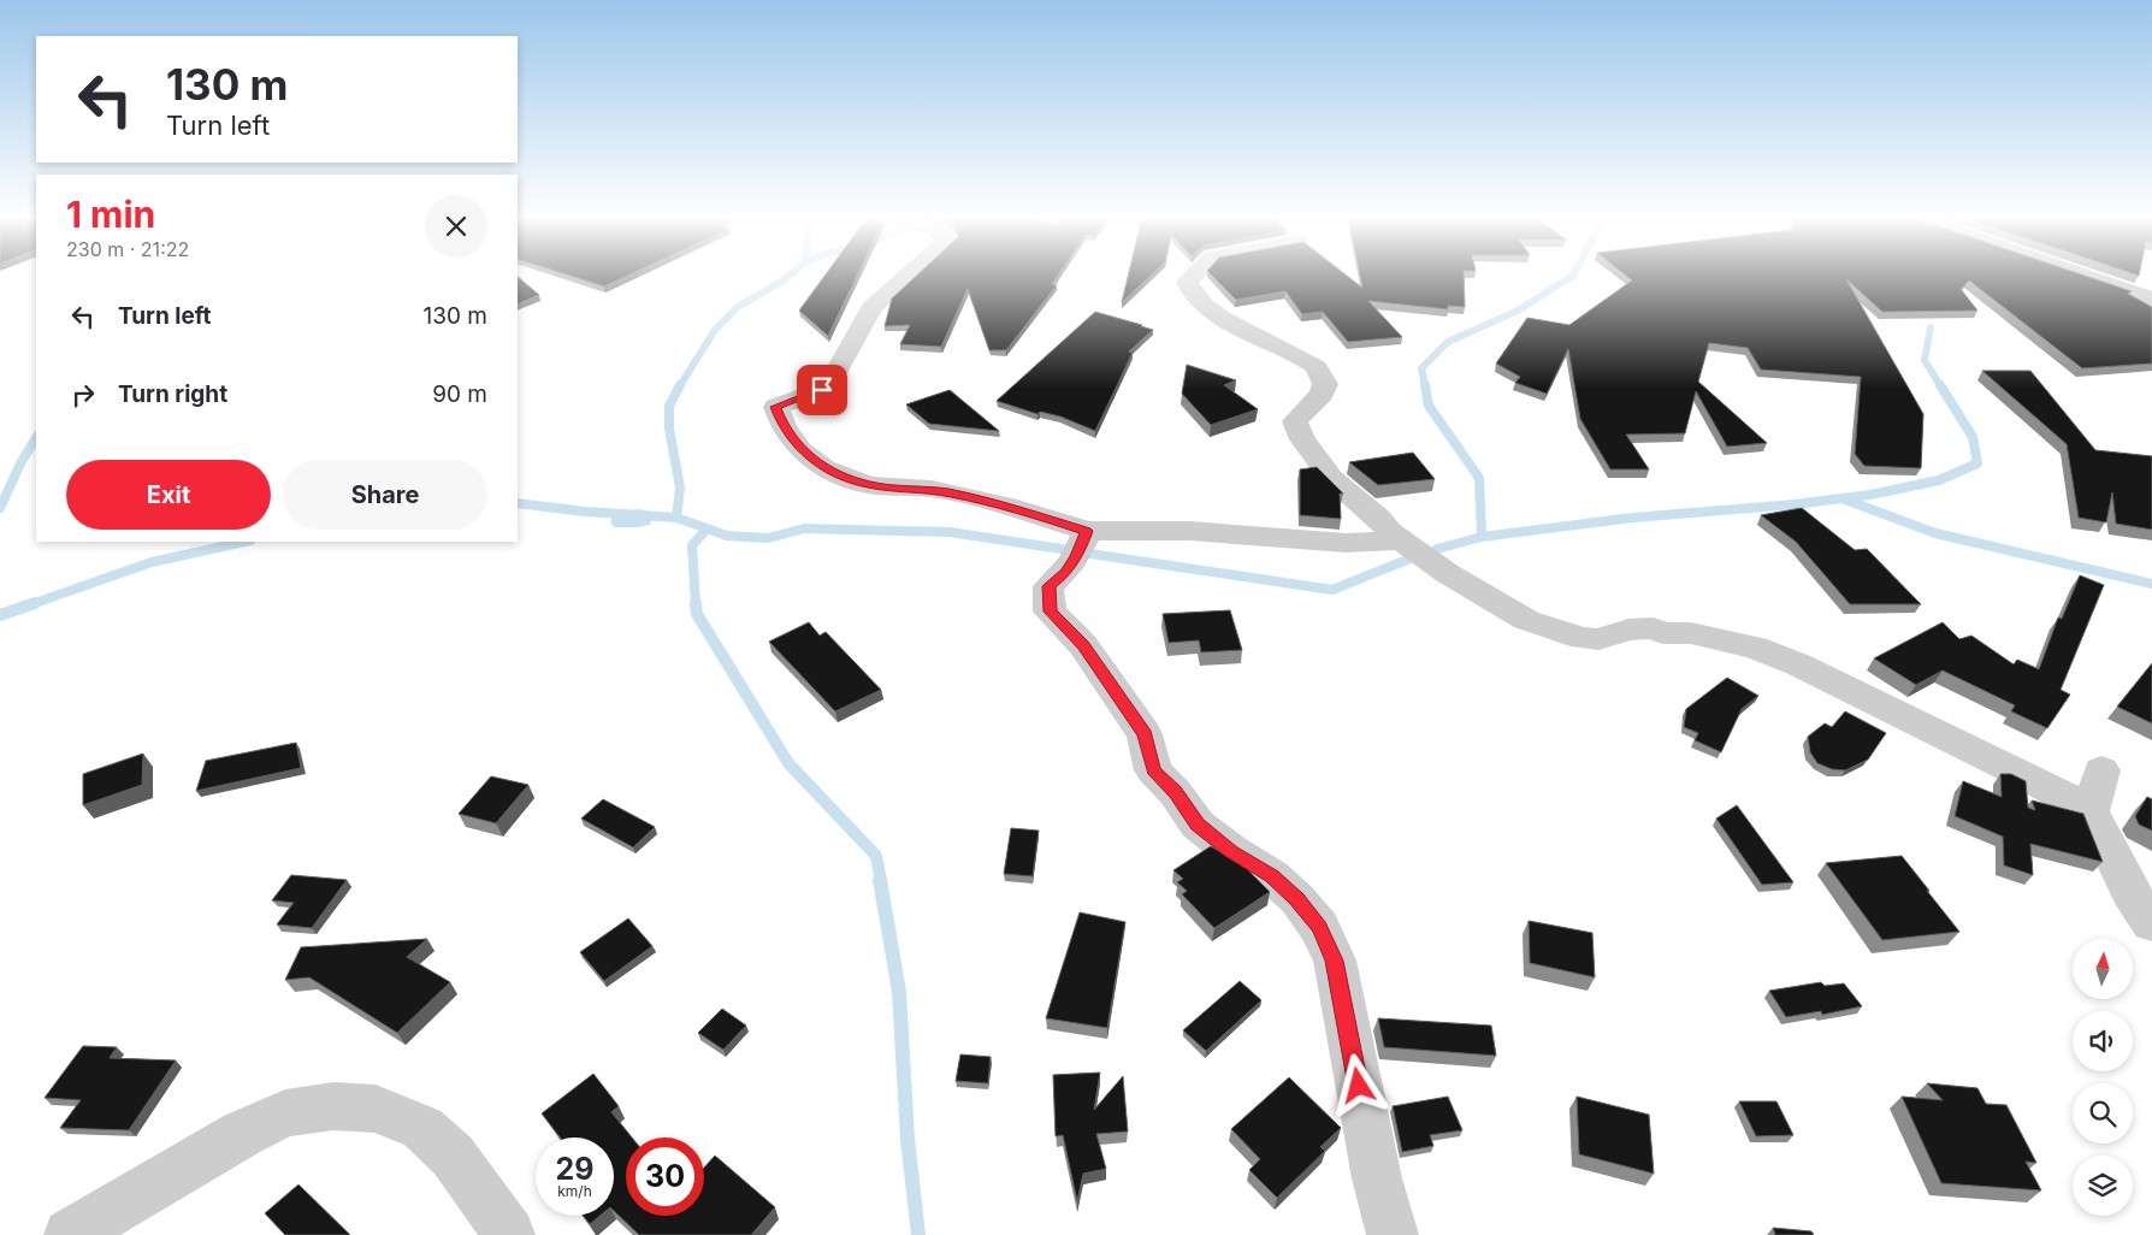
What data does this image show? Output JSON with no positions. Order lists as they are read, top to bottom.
{
  "north": "top",
  "page": {
    "turn": ["130 m", "Turn left"],
    "heading": ["1 min", "230 m · 21:22"],
    "list": [
      {
        "name": "Turn left",
        "value": "130 m"
      },
      {
        "name": "Turn right",
        "value": "90 m"
      }
    ],
    "buttons": ["Exit", "Share"],
    "speed": "29 km/h",
    "limit": "30"
  }
}
